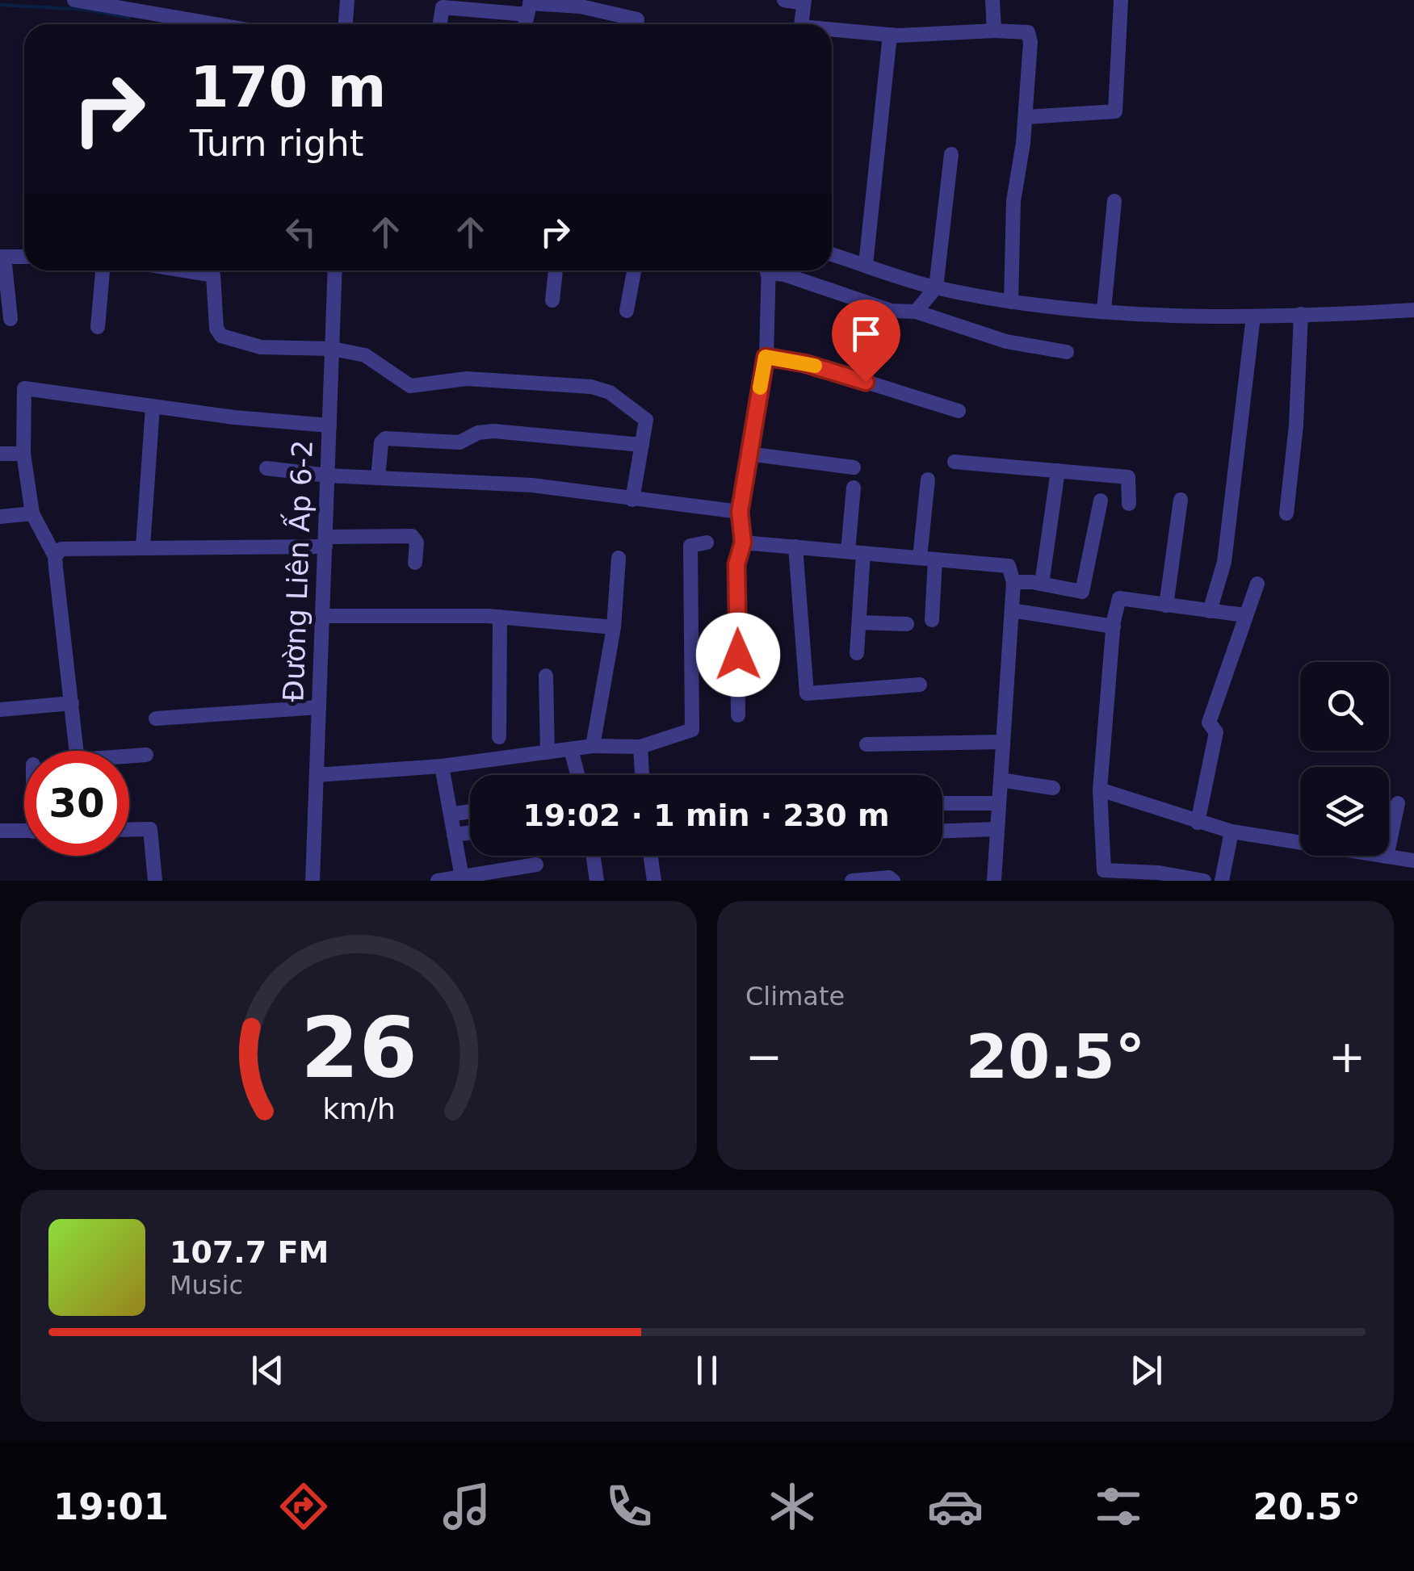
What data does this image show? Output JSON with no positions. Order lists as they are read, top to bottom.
{
  "streets": {
    "street": ["Đường Liên Ấp 6-2"]
  },
  "page": {
    "turn": ["170 m", "Turn right"],
    "limit": "30",
    "trip": "19:02 · 1 min · 230 m",
    "tile": "Climate",
    "heat": ["−", "20.5°", "+"],
    "song": ["107.7 FM", "Music"],
    "tabs": ["19:01", "20.5°"],
    "gauge": ["26", "km/h"]
  }
}
